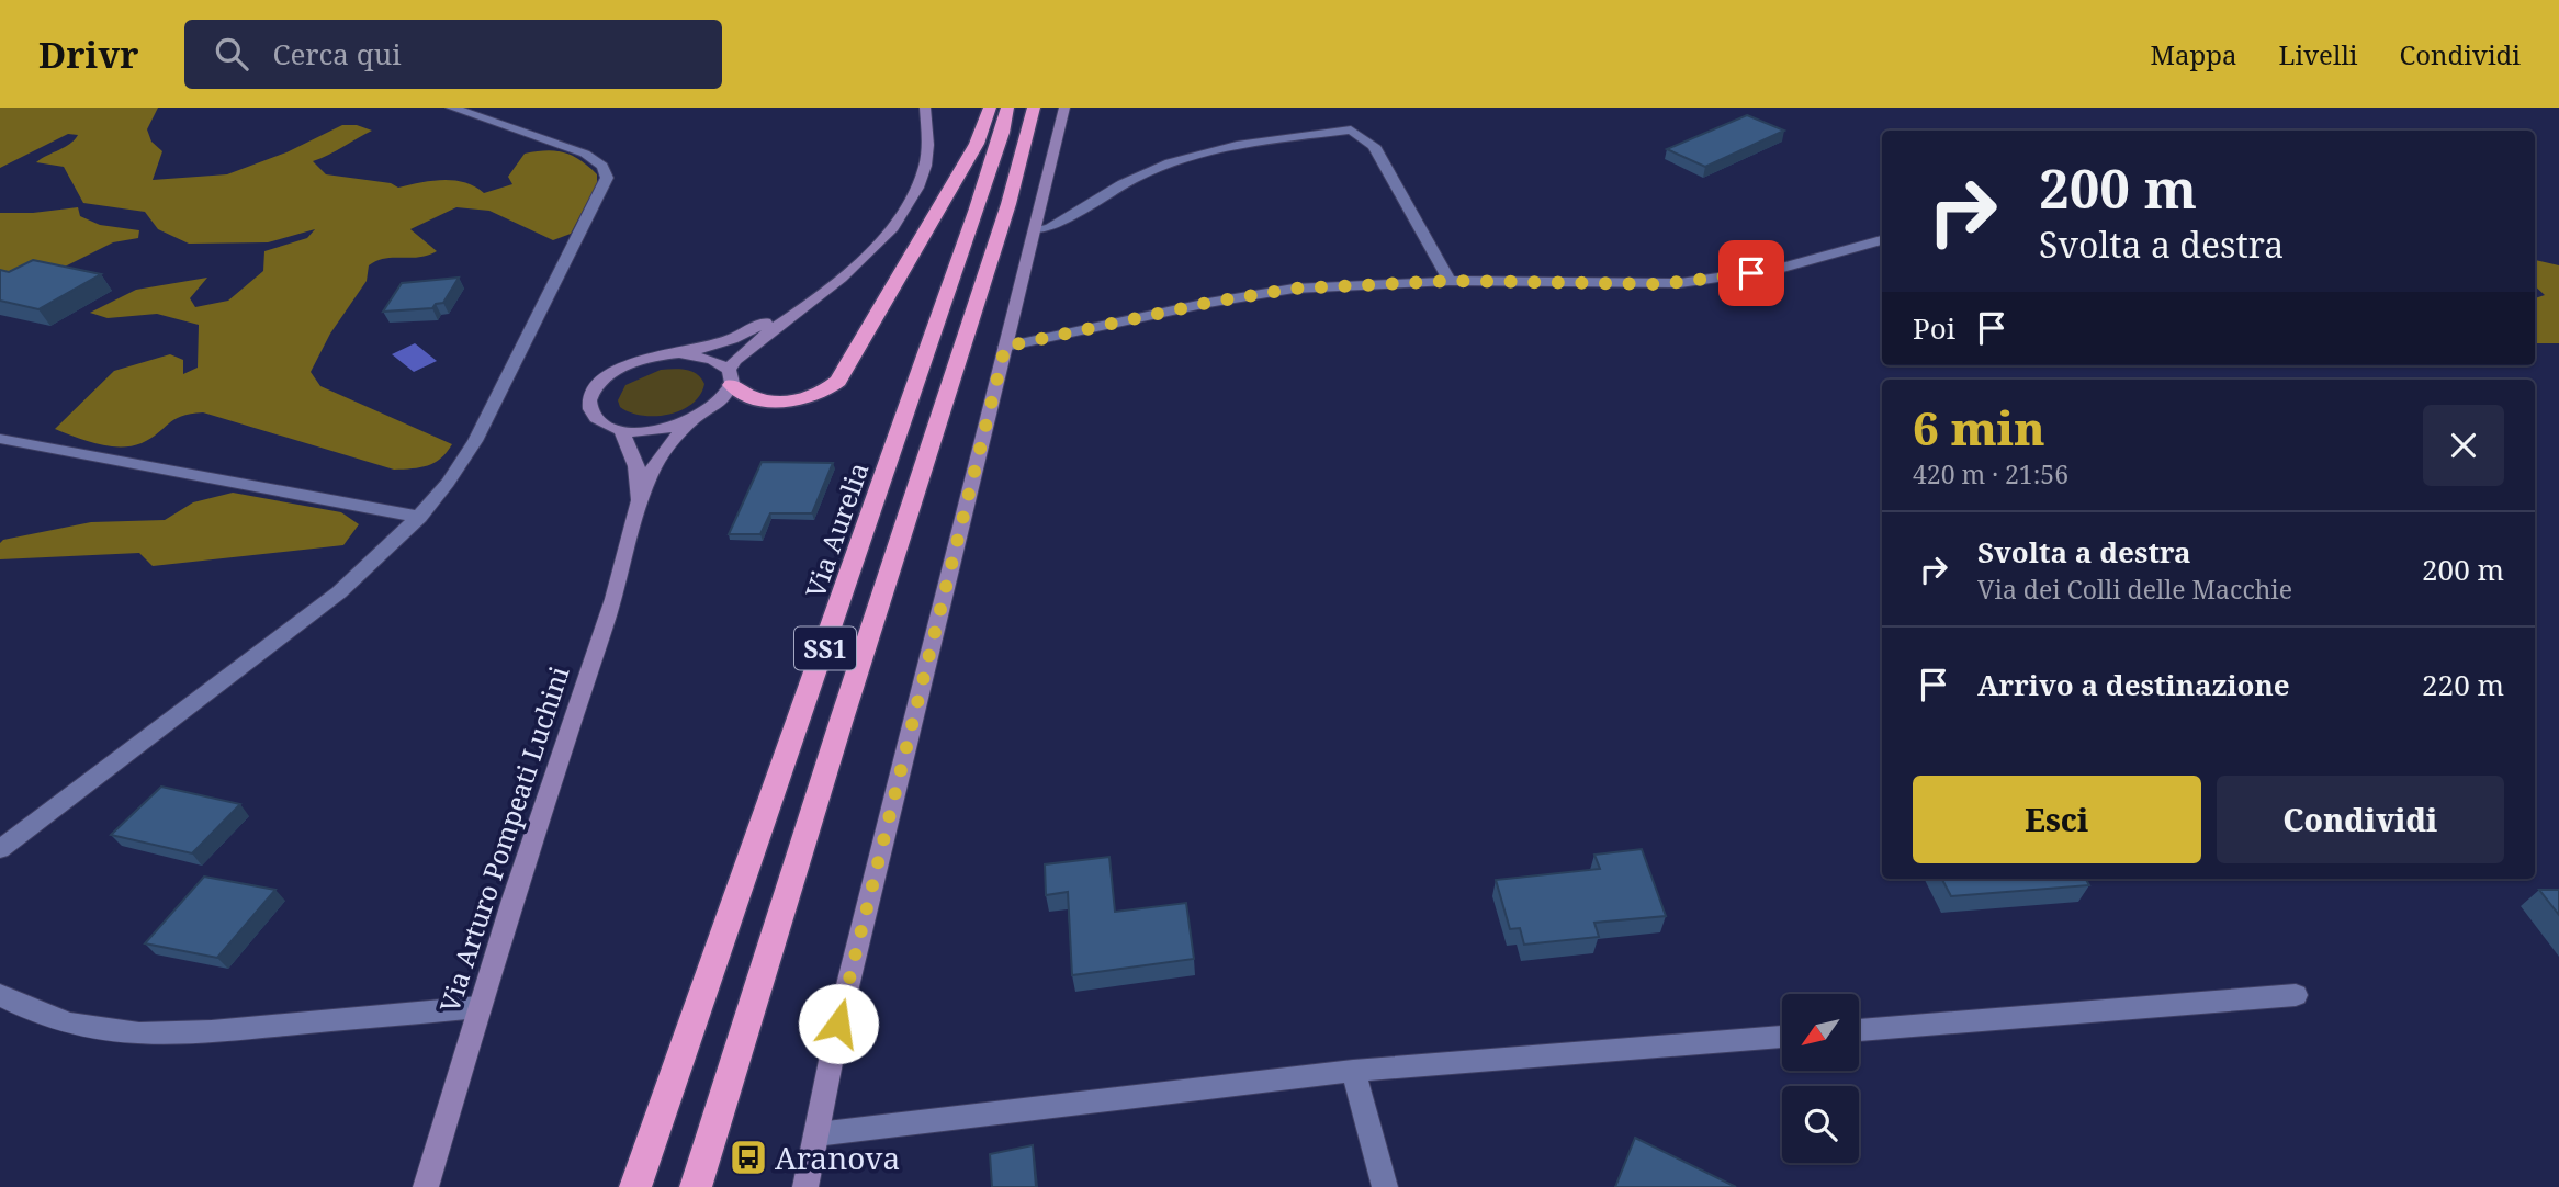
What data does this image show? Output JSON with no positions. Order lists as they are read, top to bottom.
{
  "streets": {
    "highway": ["Via Aurelia", "SS1"],
    "street": ["Via Arturo Pompeati Luchini"]
  },
  "places": {
    "bus stop": ["Aranova"]
  },
  "north": "bottom left",
  "page": {
    "header": "Drivr",
    "search": "Cerca qui",
    "nav": ["Mappa", "Livelli", "Condividi"],
    "turn": ["200 m", "Svolta a destra"],
    "then": "Poi",
    "heading": ["6 min", "420 m · 21:56"],
    "list": [
      {
        "name": "Svolta a destra",
        "note": "Via dei Colli delle Macchie",
        "value": "200 m"
      },
      {
        "name": "Arrivo a destinazione",
        "value": "220 m"
      }
    ],
    "buttons": ["Esci", "Condividi"]
  }
}
